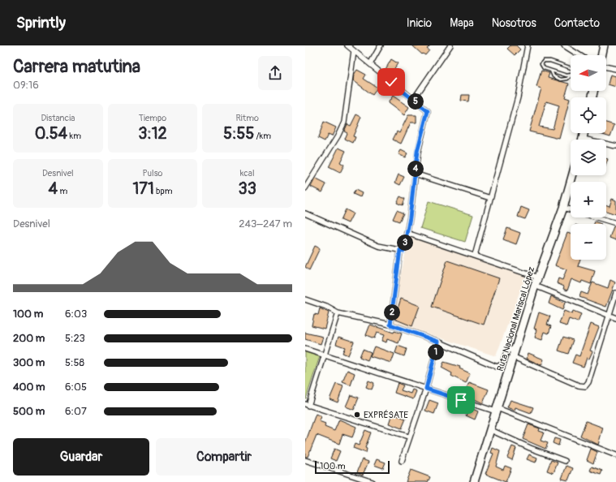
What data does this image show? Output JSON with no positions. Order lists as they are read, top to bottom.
{
  "streets": {
    "highway": ["Ruta Nacional Mariscal López"]
  },
  "places": ["EXPRÉSATE"],
  "scale_bar": "100 m",
  "north": "left",
  "page": {
    "header": "Sprintly",
    "nav": [
      "Inicio",
      "Mapa",
      "Nosotros",
      "Contacto"
    ],
    "heading": ["Carrera matutina", "09:16"],
    "map_buttons": ["+", "−"],
    "pins": [
      "5",
      "4",
      "3",
      "2",
      "1"
    ],
    "stats": [
      ["Distancia", "0.54 km"],
      ["Tiempo", "3:12"],
      ["Ritmo", "5:55 /km"],
      ["Desnivel", "4 m"],
      ["Pulso", "171 bpm"],
      ["kcal", "33"]
    ],
    "chart": ["Desnivel", "243–247 m"],
    "list": [
      {
        "name": "100 m",
        "note": "6:03"
      },
      {
        "name": "200 m",
        "note": "5:23"
      },
      {
        "name": "300 m",
        "note": "5:58"
      },
      {
        "name": "400 m",
        "note": "6:05"
      },
      {
        "name": "500 m",
        "note": "6:07"
      }
    ],
    "buttons": ["Guardar", "Compartir"],
    "scale": "100 m"
  }
}
